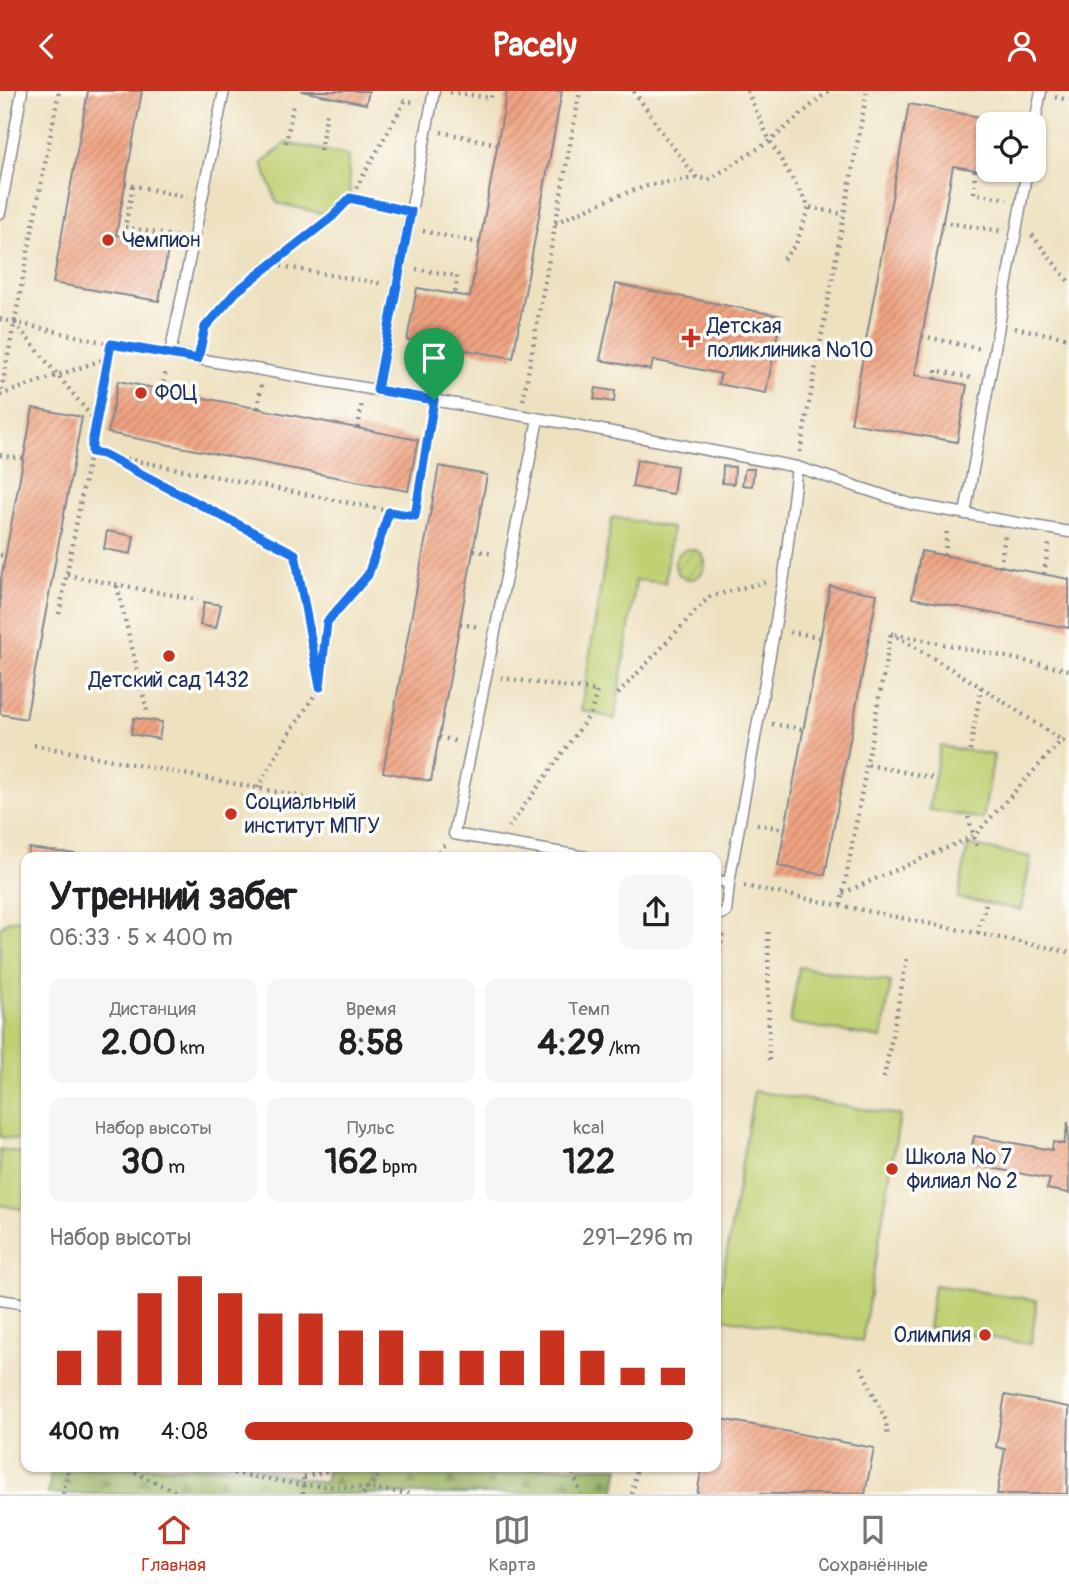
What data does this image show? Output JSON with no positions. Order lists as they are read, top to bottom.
{
  "places": {
    "other": [
      "Чемпион",
      "ФОЦ",
      "Детский сад 1432",
      "Социальный институт МПГУ",
      "Школа № 7 филиал № 2",
      "Олимпия"
    ],
    "health": ["Детская поликлиника №10"]
  },
  "page": {
    "header": "Pacely",
    "heading": ["Утренний забег", "06:33 · 5 × 400 m"],
    "stats": [
      ["Дистанция", "2.00 km"],
      ["Время", "8:58"],
      ["Темп", "4:29 /km"],
      ["Набор высоты", "30 m"],
      ["Пульс", "162 bpm"],
      ["kcal", "122"]
    ],
    "chart": ["Набор высоты", "291–296 m"],
    "list": [
      {
        "name": "400 m",
        "note": "4:08"
      }
    ],
    "tabs": ["Главная", "Карта", "Сохранённые"]
  }
}
